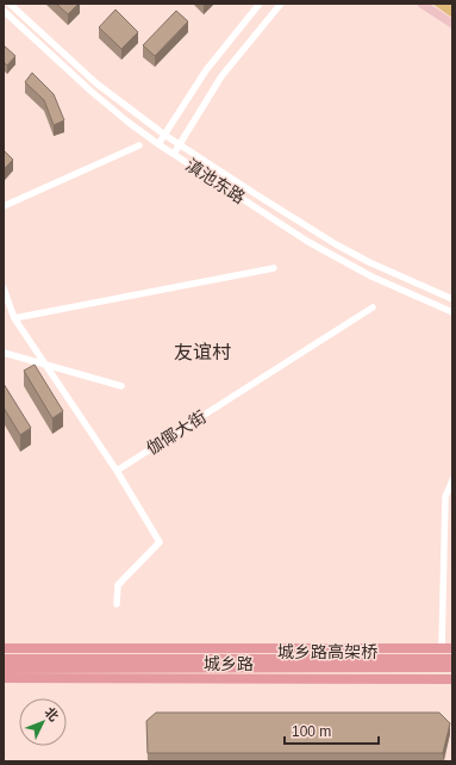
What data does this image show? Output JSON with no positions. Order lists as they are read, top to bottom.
{
  "streets": {
    "highway": ["城乡路高架桥", "城乡路"],
    "street": ["滇池东路", "伽倻大街"]
  },
  "districts": ["友谊村"],
  "scale_bar": "100 m",
  "north": "top right"
}
